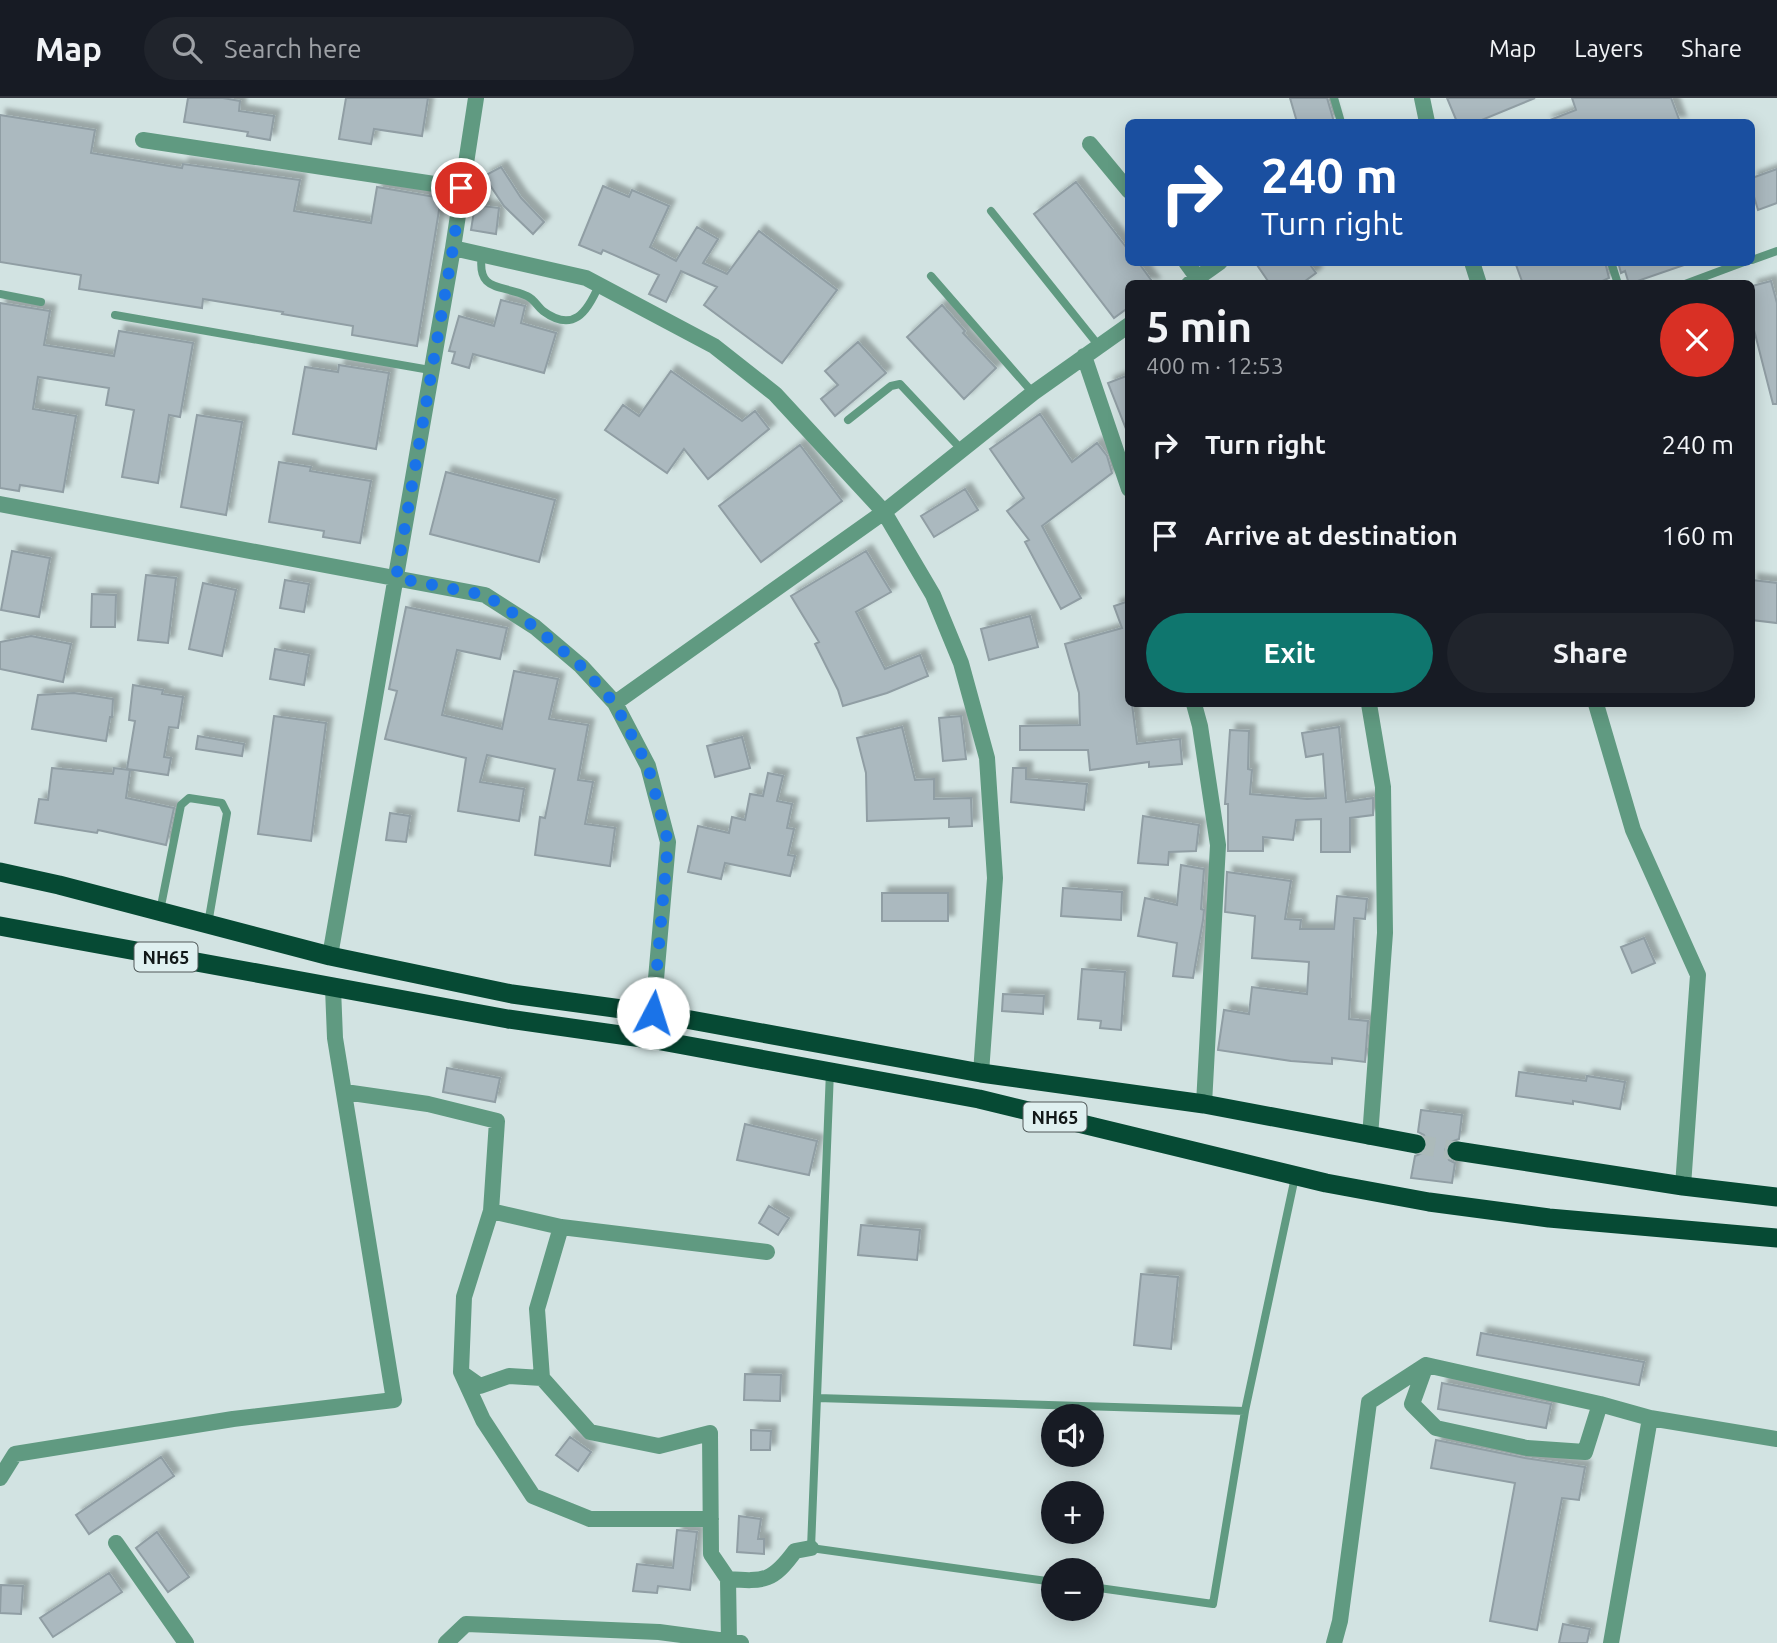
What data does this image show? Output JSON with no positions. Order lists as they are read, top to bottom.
{
  "streets": {
    "highway": ["NH65"]
  },
  "page": {
    "header": "Map",
    "search": "Search here",
    "nav": ["Map", "Layers", "Share"],
    "turn": ["240 m", "Turn right"],
    "heading": ["5 min", "400 m · 12:53"],
    "list": [
      {
        "name": "Turn right",
        "value": "240 m"
      },
      {
        "name": "Arrive at destination",
        "value": "160 m"
      }
    ],
    "buttons": ["Exit", "Share"],
    "map_buttons": ["+", "−"]
  }
}
